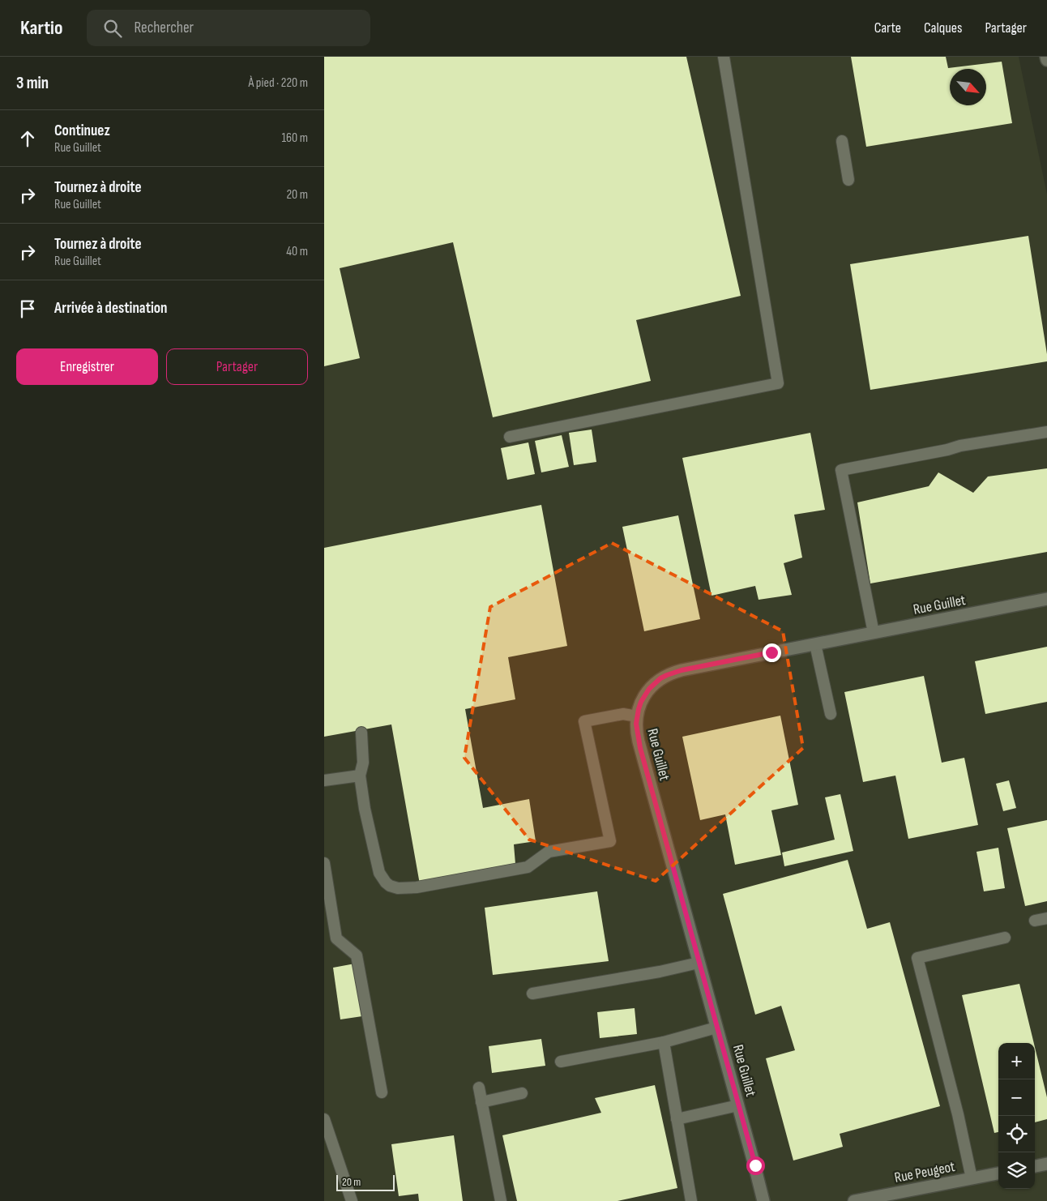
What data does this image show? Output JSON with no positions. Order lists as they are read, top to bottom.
{
  "streets": {
    "street": ["Rue Guillet", "Rue Peugeot"]
  },
  "scale_bar": "20 m",
  "north": "bottom right",
  "page": {
    "header": "Kartio",
    "search": "Rechercher",
    "nav": ["Carte", "Calques", "Partager"],
    "heading": ["3 min", "À pied · 220 m"],
    "list": [
      ["Continuez", "Rue Guillet", "160 m"],
      ["Tournez à droite", "Rue Guillet", "20 m"],
      ["Tournez à droite", "Rue Guillet", "40 m"],
      "Arrivée à destination"
    ],
    "buttons": ["Enregistrer", "Partager"],
    "map_buttons": ["+", "−"],
    "scale": "20 m"
  }
}
